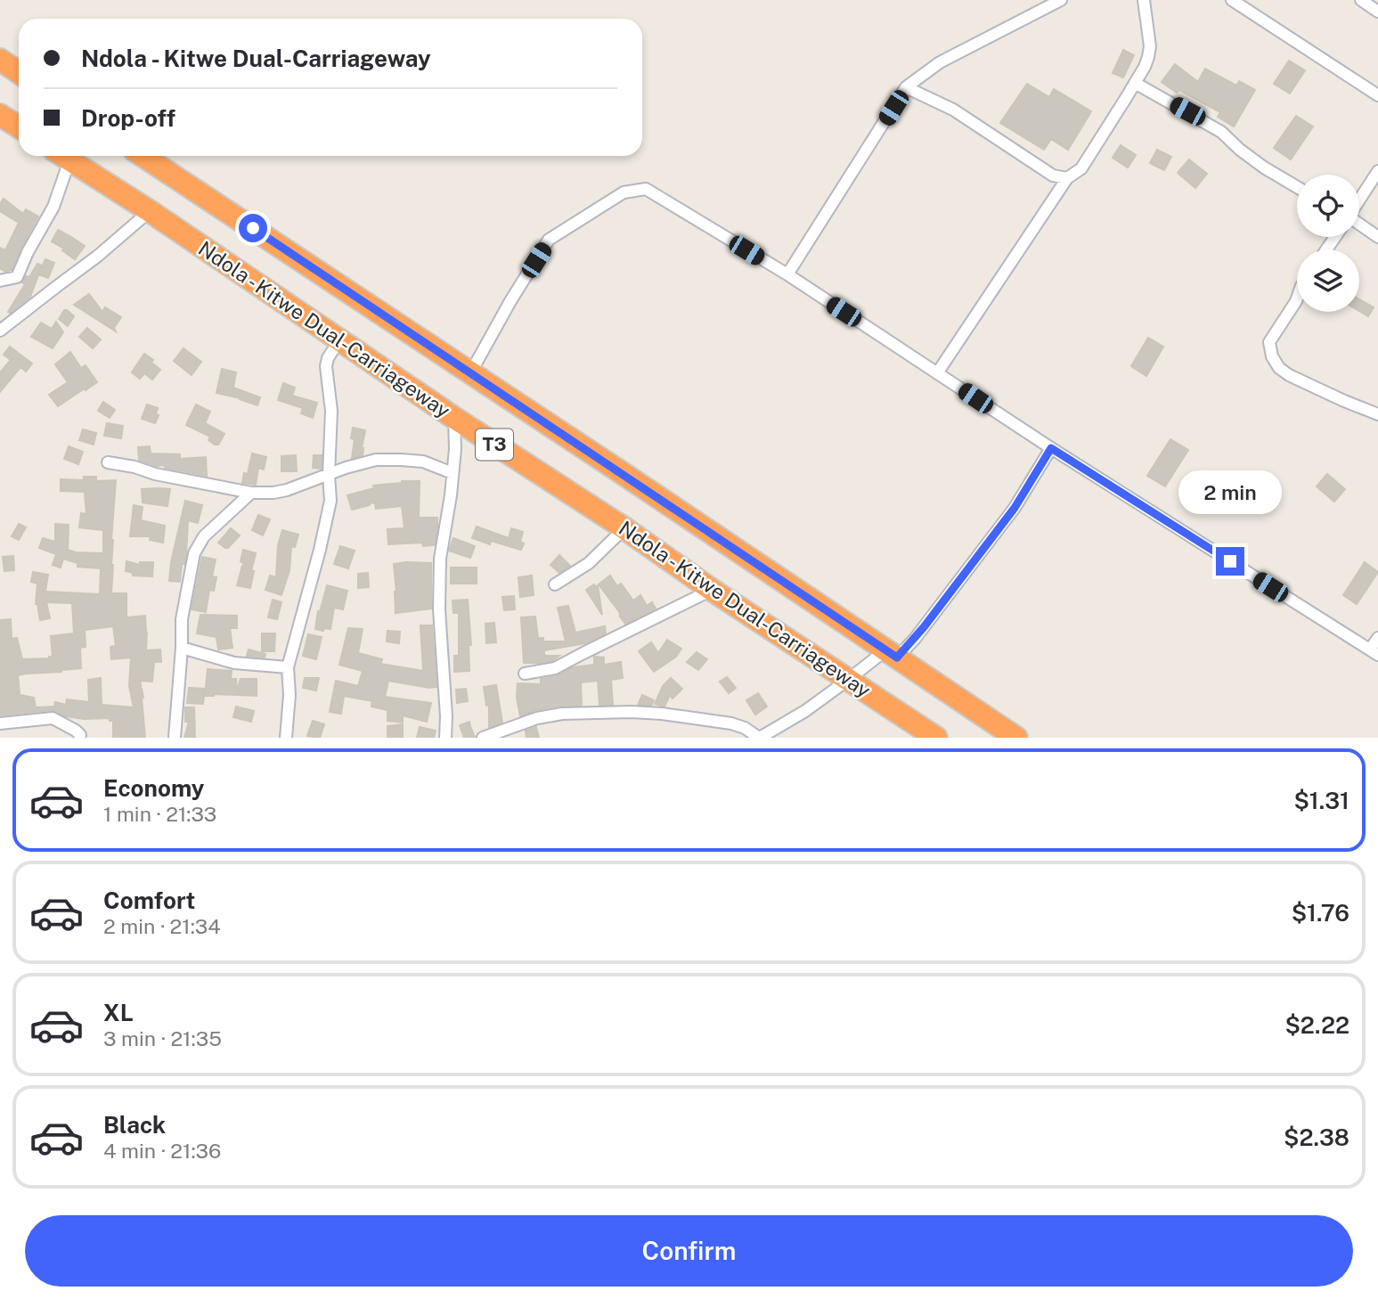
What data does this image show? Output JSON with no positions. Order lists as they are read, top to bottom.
{
  "streets": {
    "highway": ["Ndola - Kitwe Dual-Carriageway", "T3"]
  },
  "page": {
    "banner": ["Ndola - Kitwe Dual-Carriageway", "Drop-off"],
    "bubble": "2 min",
    "list": [
      {
        "name": "Economy",
        "note": "1 min · 21:33",
        "value": "$1.31"
      },
      {
        "name": "Comfort",
        "note": "2 min · 21:34",
        "value": "$1.76"
      },
      {
        "name": "XL",
        "note": "3 min · 21:35",
        "value": "$2.22"
      },
      {
        "name": "Black",
        "note": "4 min · 21:36",
        "value": "$2.38"
      }
    ],
    "buttons": "Confirm"
  }
}
